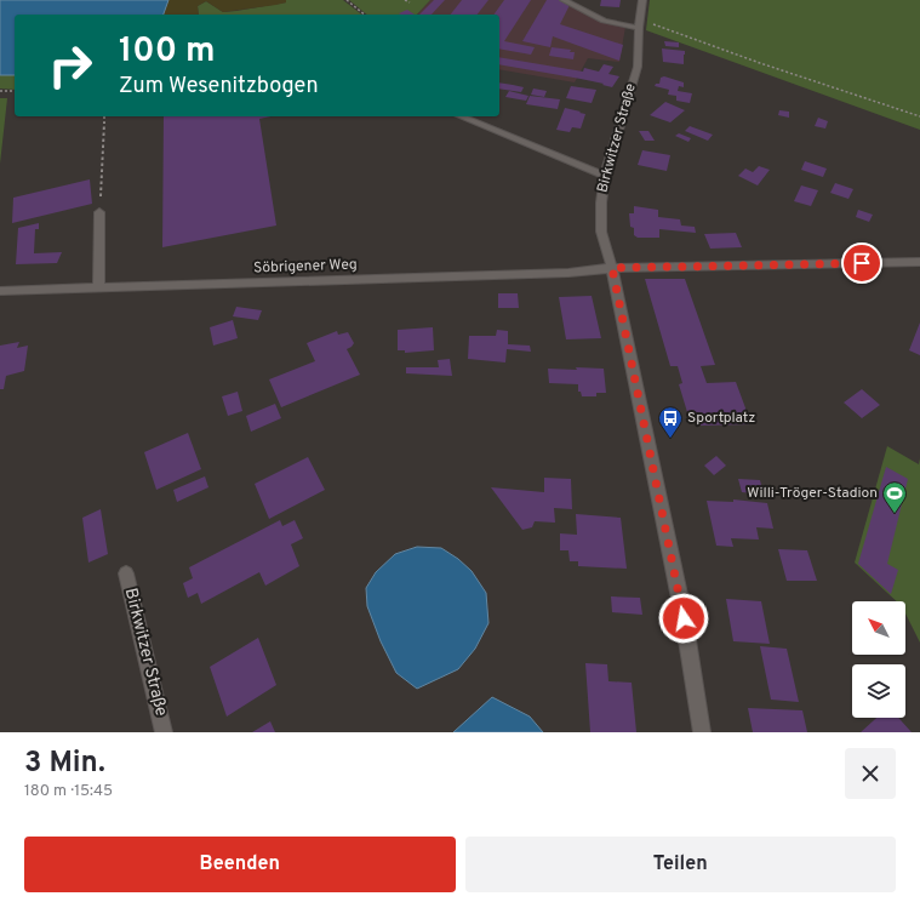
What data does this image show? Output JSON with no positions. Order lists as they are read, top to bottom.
{
  "streets": {
    "street": ["Birkwitzer Straße", "Söbrigener Weg"]
  },
  "crossings": [
    ["Birkwitzer Straße", "Söbrigener Weg"]
  ],
  "places": {
    "bus stop": ["Sportplatz"],
    "sports": ["Willi-Tröger-Stadion"]
  },
  "north": "top left",
  "page": {
    "turn": ["100 m", "Zum Wesenitzbogen"],
    "heading": ["3 Min.", "180 m · 15:45"],
    "buttons": ["Beenden", "Teilen"]
  }
}
